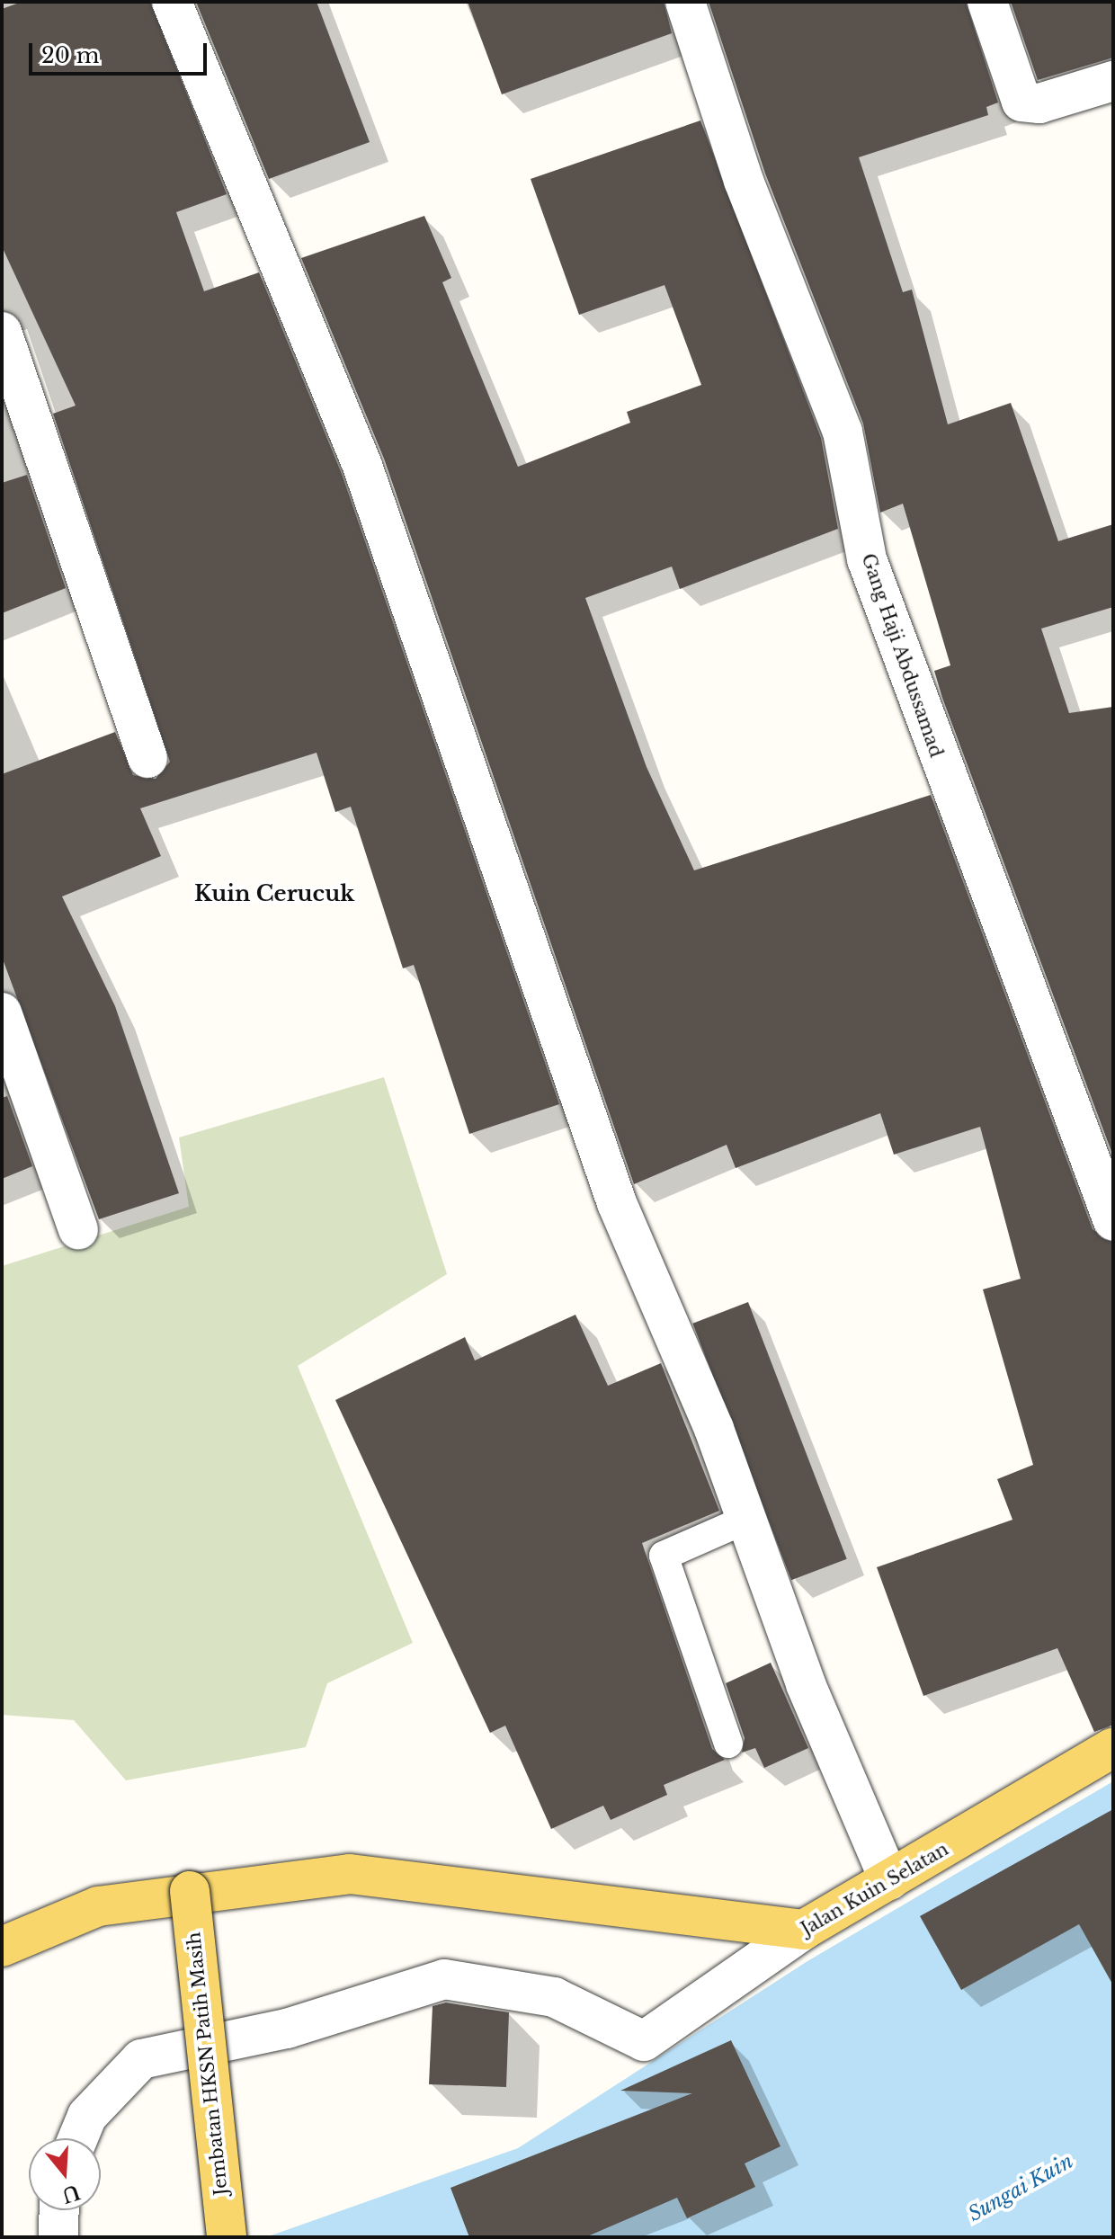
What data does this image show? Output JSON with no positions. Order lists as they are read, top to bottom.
{
  "streets": {
    "main road": ["Jalan Kuin Selatan", "Jembatan HKSN Patih Masih"],
    "street": ["Gang Haji Abdussamad"]
  },
  "districts": ["Kuin Cerucuk"],
  "water": ["Sungai Kuin"],
  "scale_bar": "20 m",
  "north": "bottom"
}
